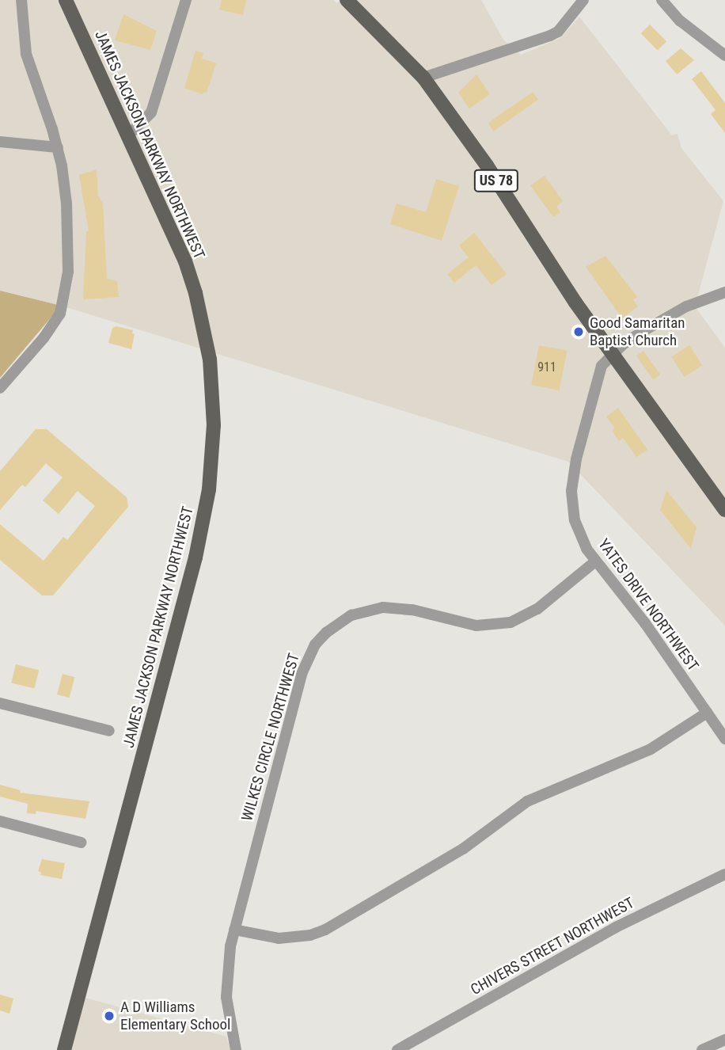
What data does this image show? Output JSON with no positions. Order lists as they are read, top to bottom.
{
  "streets": {
    "main road": ["JAMES JACKSON PARKWAY NORTHWEST", "US 78"],
    "street": ["YATES DRIVE NORTHWEST", "WILKES CIRCLE NORTHWEST", "CHIVERS STREET NORTHWEST"]
  },
  "crossings": [
    ["US 78", "YATES DRIVE NORTHWEST"],
    ["YATES DRIVE NORTHWEST", "WILKES CIRCLE NORTHWEST"]
  ],
  "places": ["Good Samaritan Baptist Church", "A D Williams Elementary School"],
  "house_numbers": ["911"]
}
